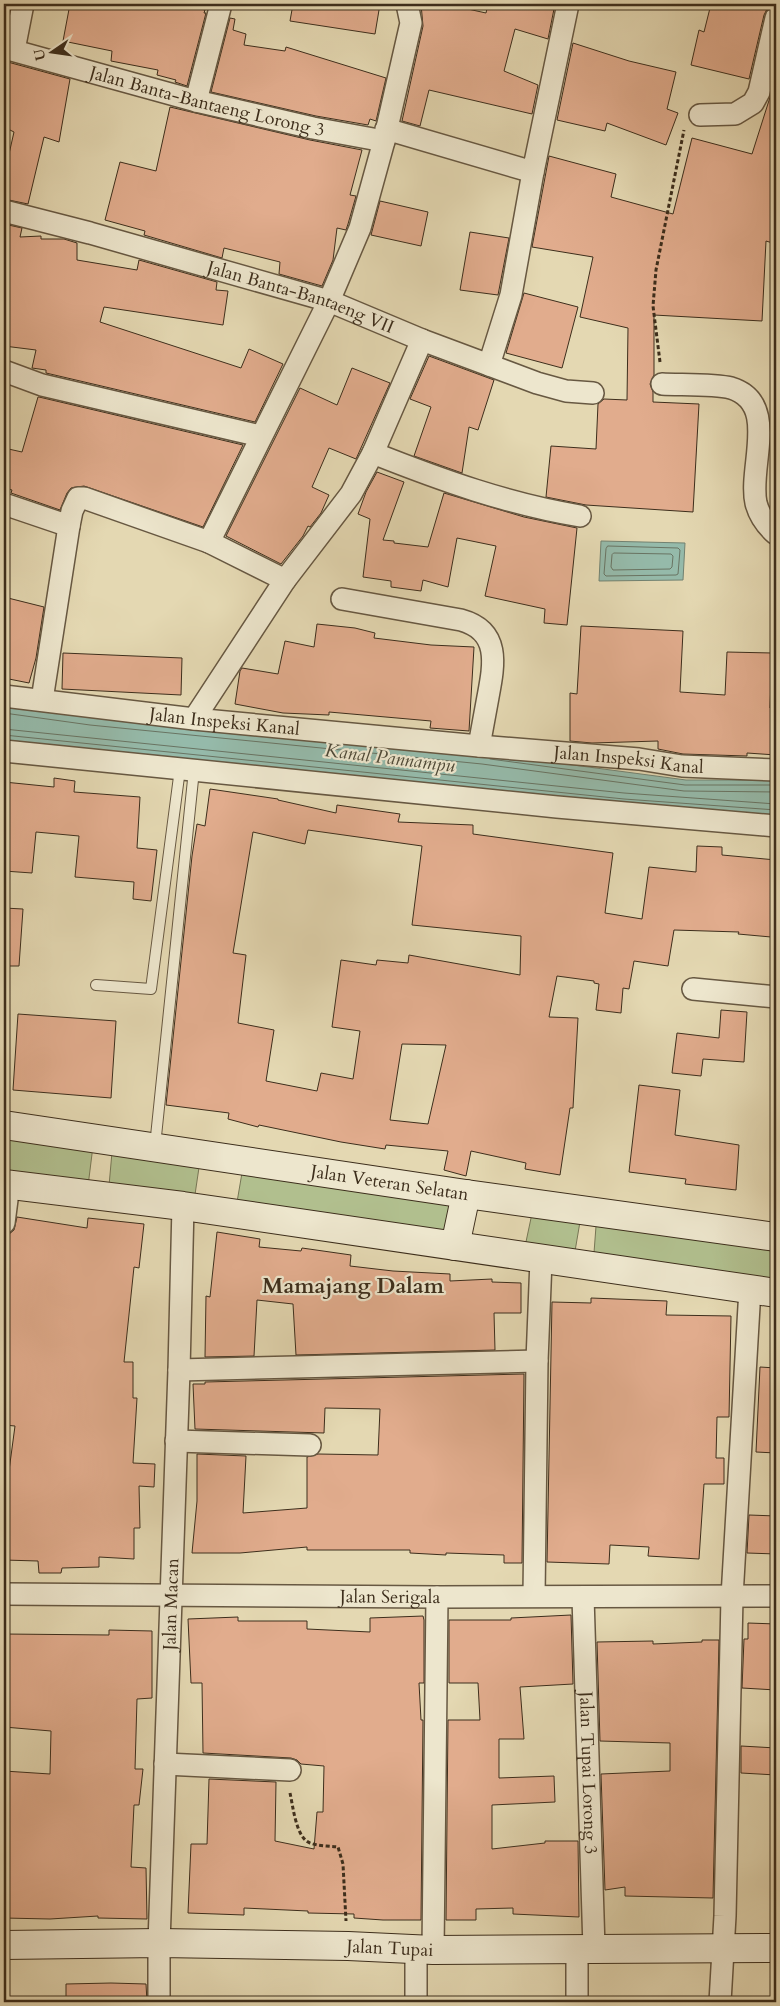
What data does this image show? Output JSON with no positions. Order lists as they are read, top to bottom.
{
  "streets": {
    "main road": ["Jalan Veteran Selatan", "Jalan Tupai"],
    "street": [
      "Jalan Banta-Bantaeng Lorong 3",
      "Jalan Banta-Bantaeng VII",
      "Jalan Inspeksi Kanal",
      "Jalan Serigala",
      "Jalan Macan",
      "Jalan Tupai Lorong 3"
    ]
  },
  "crossings": [
    ["Jalan Serigala", "Jalan Macan"],
    ["Jalan Serigala", "Jalan Tupai Lorong 3"],
    ["Jalan Macan", "Jalan Tupai"],
    ["Jalan Tupai Lorong 3", "Jalan Tupai"]
  ],
  "districts": ["Mamajang Dalam"],
  "water": ["Kanal Pannampu"],
  "north": "left"
}
